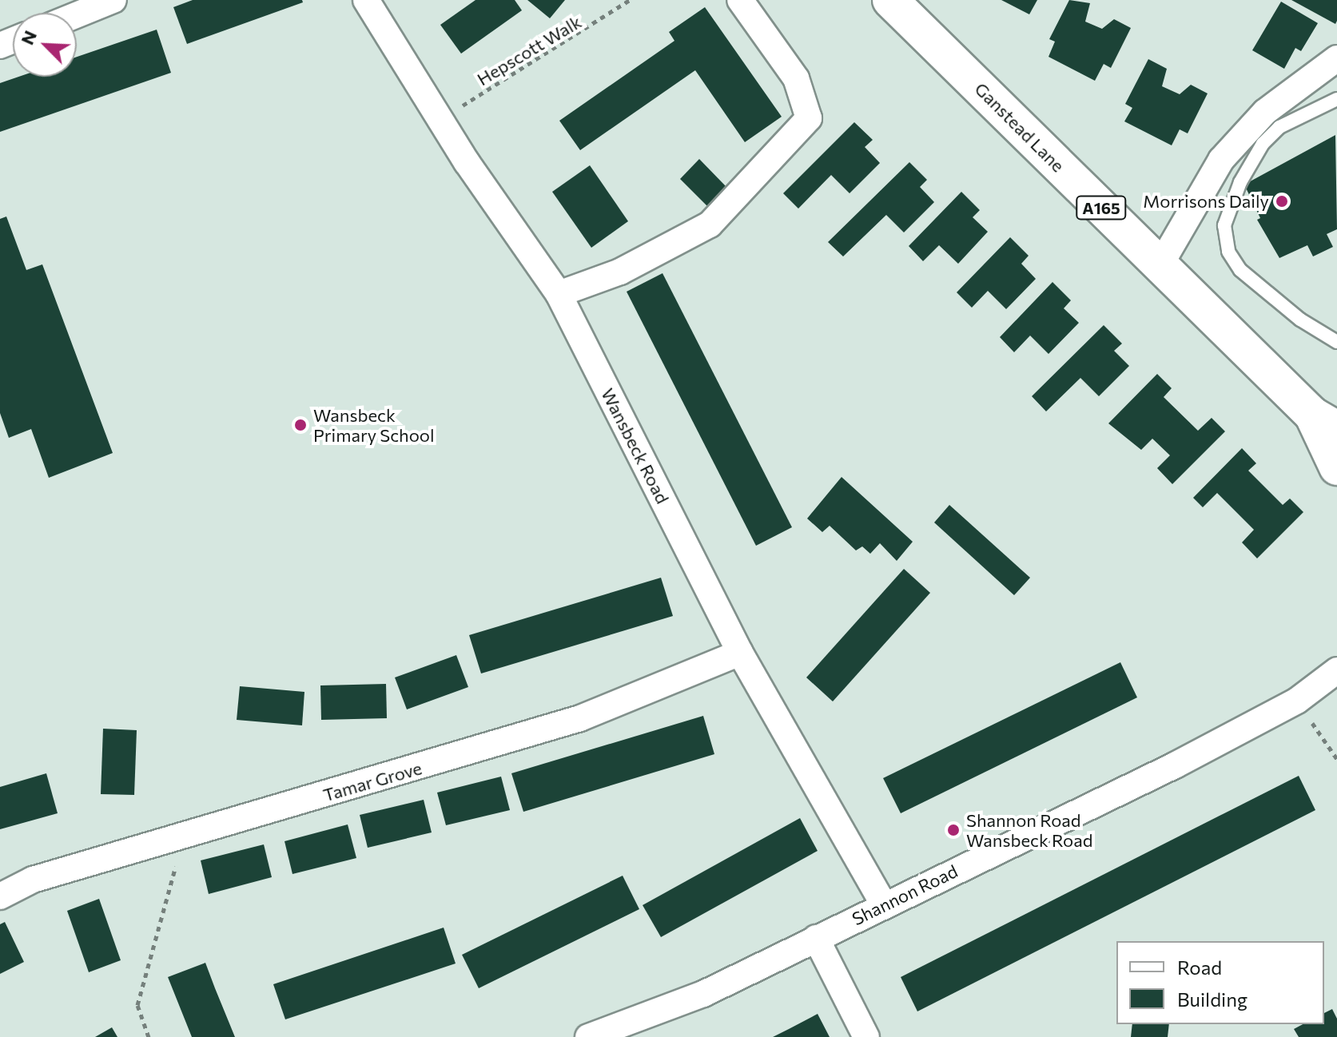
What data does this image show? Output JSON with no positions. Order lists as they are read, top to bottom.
{
  "streets": {
    "highway": ["Ganstead Lane", "A165"],
    "street": ["Wansbeck Road", "Tamar Grove", "Shannon Road"],
    "path": ["Hepscott Walk"]
  },
  "crossings": [
    ["Hepscott Walk", "Wansbeck Road"],
    ["Wansbeck Road", "Tamar Grove"],
    ["Wansbeck Road", "Shannon Road"]
  ],
  "places": ["Morrisons Daily", "Wansbeck Primary School", "Shannon Road Wansbeck Road"],
  "legend": ["Road", "Building"],
  "north": "top left"
}
